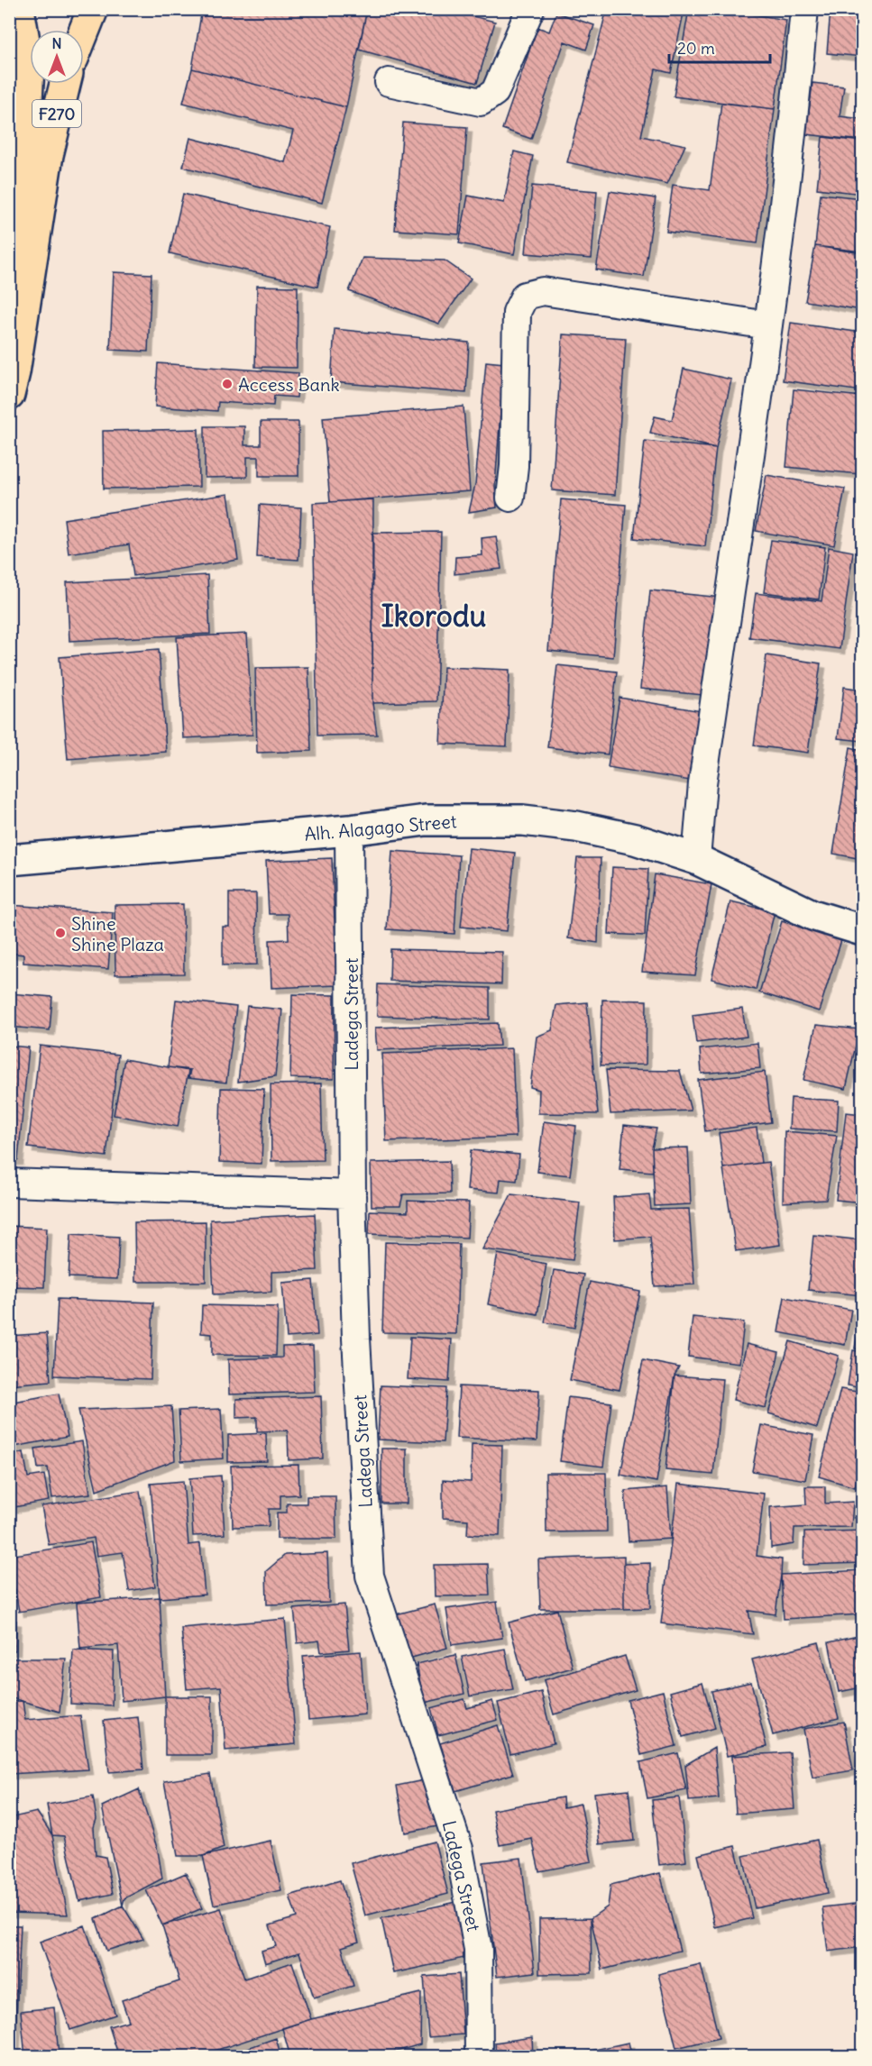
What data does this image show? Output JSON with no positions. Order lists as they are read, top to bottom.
{
  "streets": {
    "main road": ["F270", "Alh. Alagago Street"],
    "street": ["Ladega Street"]
  },
  "crossings": [
    ["Alh. Alagago Street", "Ladega Street"]
  ],
  "districts": ["Ikorodu"],
  "places": ["Access Bank", "Shine Shine Plaza"],
  "scale_bar": "20 m",
  "north": "top"
}
